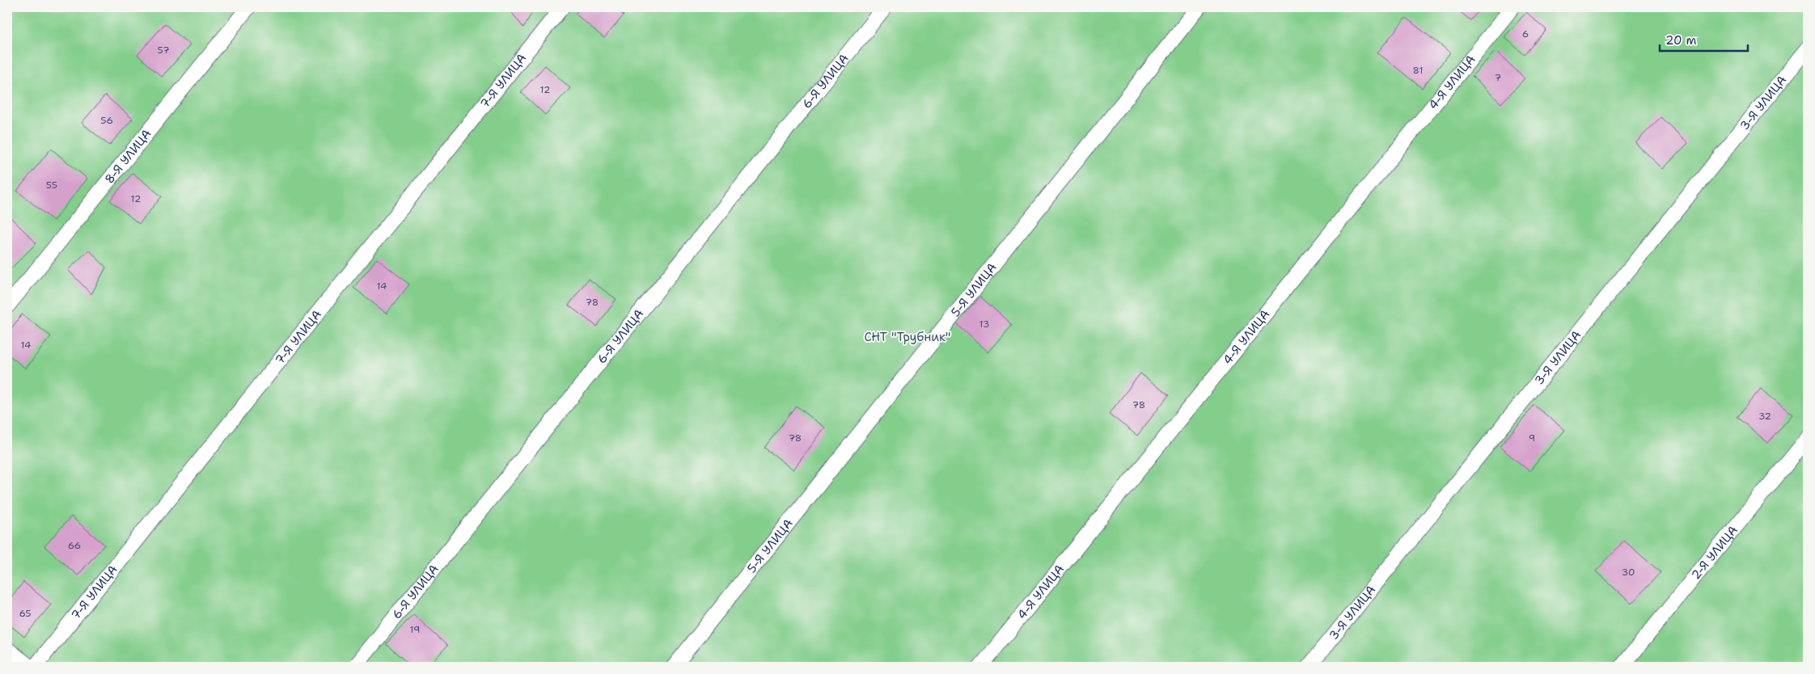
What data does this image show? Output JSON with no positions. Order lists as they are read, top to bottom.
{
  "streets": {
    "lane": [
      "7-Я УЛИЦА",
      "6-Я УЛИЦА",
      "4-Я УЛИЦА",
      "3-Я УЛИЦА",
      "8-Я УЛИЦА",
      "5-Я УЛИЦА",
      "2-Я УЛИЦА"
    ]
  },
  "parks": ["СНТ \"Трубник\""],
  "house_numbers": [
    "6",
    "57",
    "81",
    "7",
    "12",
    "56",
    "55",
    "12",
    "14",
    "78",
    "13",
    "14",
    "78",
    "32",
    "78",
    "9",
    "66",
    "30",
    "65",
    "19"
  ],
  "scale_bar": "20 m"
}
